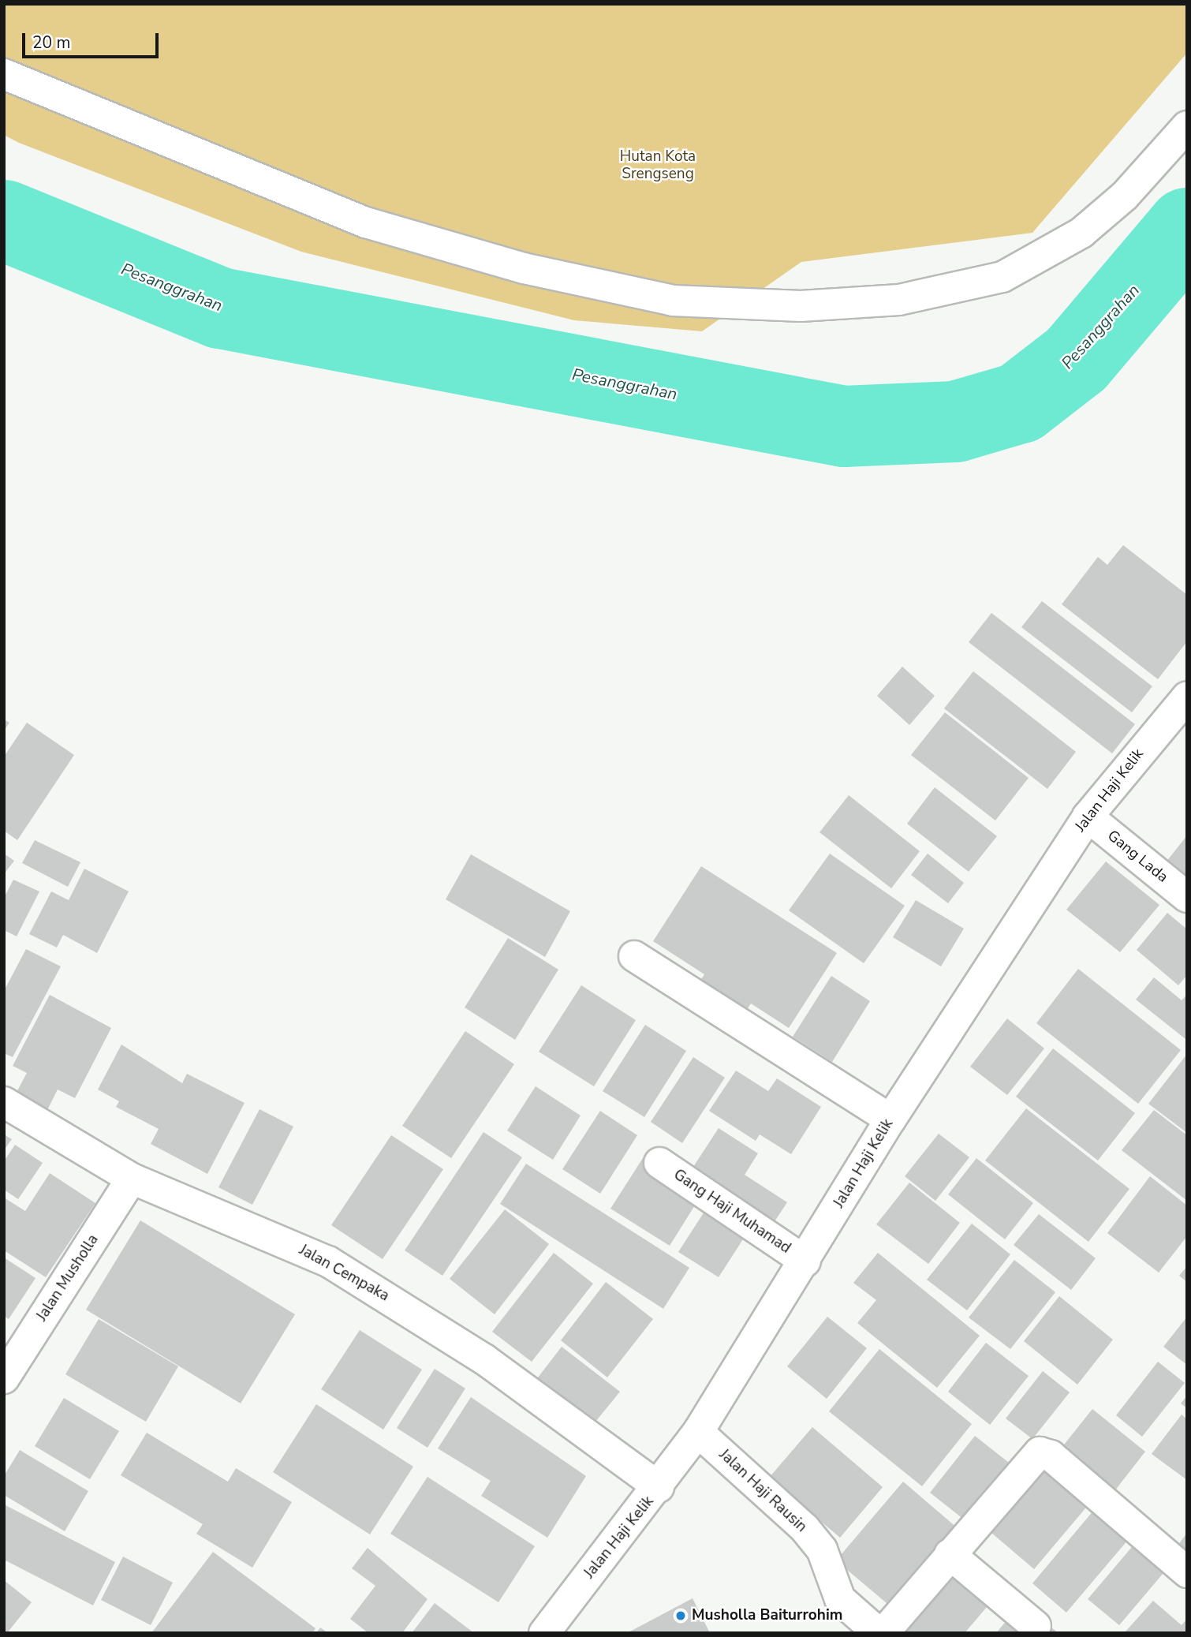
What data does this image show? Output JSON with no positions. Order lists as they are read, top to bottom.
{
  "streets": {
    "street": [
      "Jalan Haji Kelik",
      "Gang Lada",
      "Gang Haji Muhamad",
      "Jalan Cempaka",
      "Jalan Musholla",
      "Jalan Haji Rausin"
    ]
  },
  "crossings": [
    ["Jalan Haji Kelik", "Gang Lada"],
    ["Jalan Haji Kelik", "Gang Haji Muhamad"],
    ["Jalan Haji Kelik", "Jalan Cempaka"],
    ["Jalan Haji Kelik", "Jalan Haji Rausin"],
    ["Jalan Cempaka", "Jalan Musholla"]
  ],
  "water": ["Pesanggrahan"],
  "parks": ["Hutan Kota Srengseng"],
  "places": ["Musholla Baiturrohim"],
  "scale_bar": "20 m"
}
